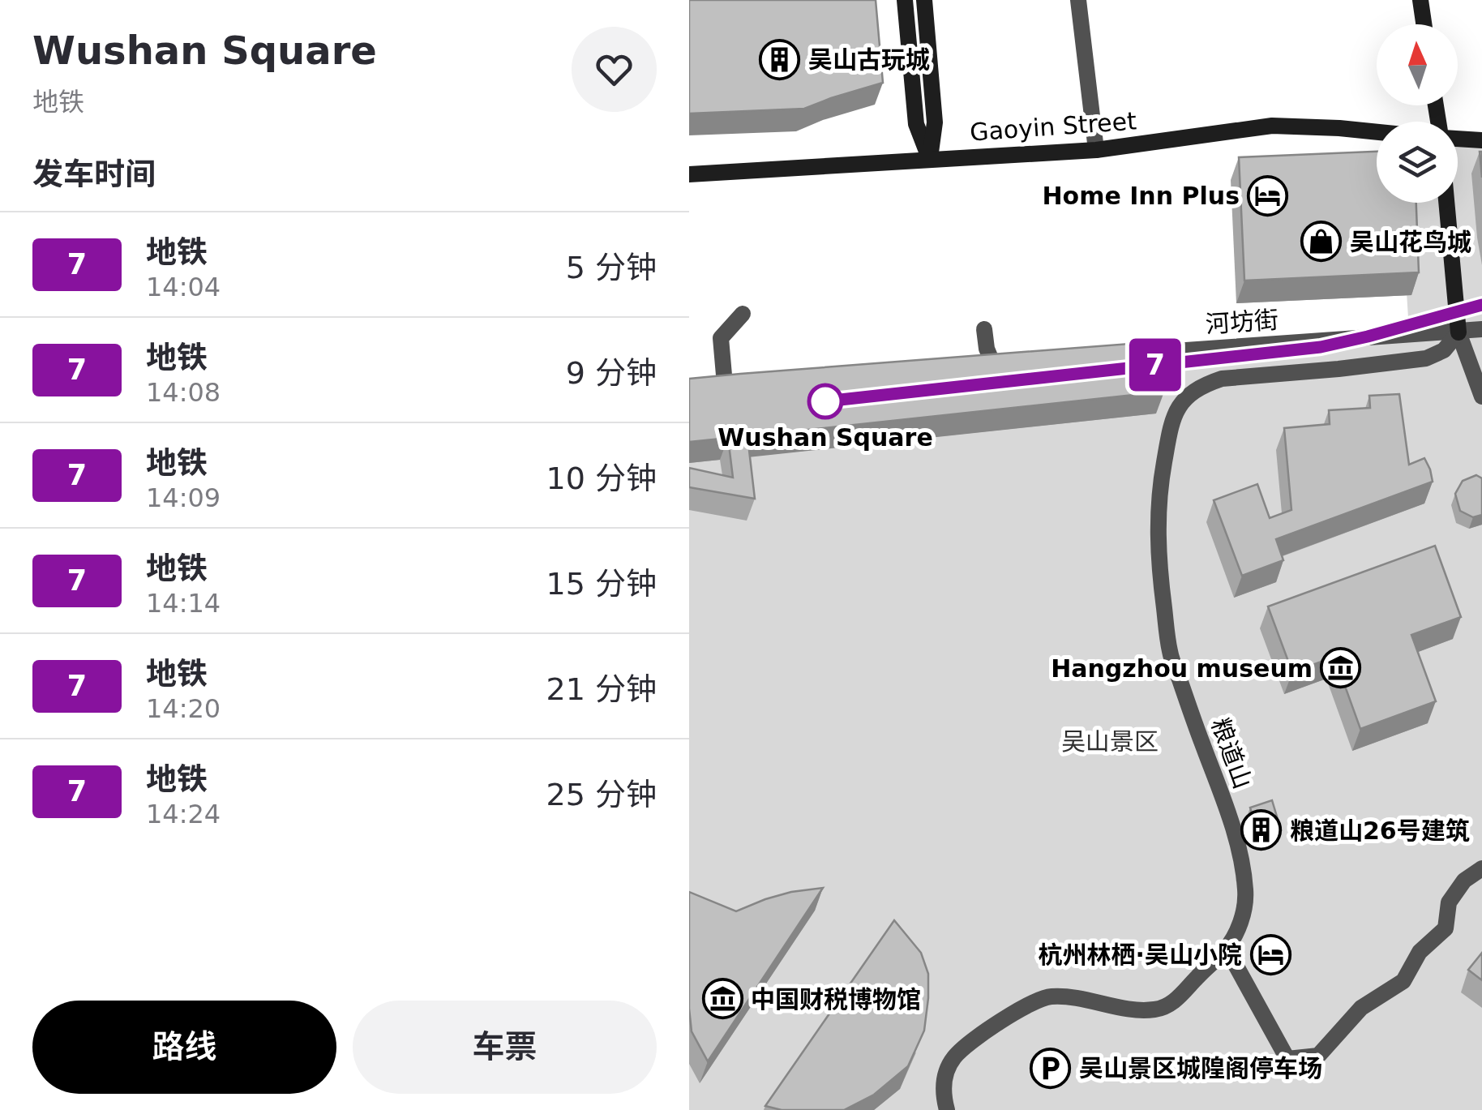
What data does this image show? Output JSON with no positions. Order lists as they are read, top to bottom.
{
  "streets": {
    "street": ["Gaoyin Street", "河坊街", "粮道山"]
  },
  "crossings": [
    ["河坊街", "粮道山"]
  ],
  "parks": ["吴山景区"],
  "places": {
    "building": ["吴山古玩城", "粮道山26号建筑"],
    "hotel": ["Home Inn Plus", "杭州林栖·吴山小院"],
    "shop": ["吴山花鸟城"],
    "other": ["Wushan Square"],
    "museum": ["Hangzhou museum", "中国财税博物馆"],
    "parking": ["吴山景区城隍阁停车场"]
  },
  "lines": ["metro line 7"],
  "north": "top",
  "page": {
    "heading": [
      ["Wushan Square", "地铁"],
      "发车时间"
    ],
    "on_map": "7",
    "list": [
      {
        "mark": "7",
        "name": "地铁",
        "note": "14:04",
        "value": "5 分钟"
      },
      {
        "mark": "7",
        "name": "地铁",
        "note": "14:08",
        "value": "9 分钟"
      },
      {
        "mark": "7",
        "name": "地铁",
        "note": "14:09",
        "value": "10 分钟"
      },
      {
        "mark": "7",
        "name": "地铁",
        "note": "14:14",
        "value": "15 分钟"
      },
      {
        "mark": "7",
        "name": "地铁",
        "note": "14:20",
        "value": "21 分钟"
      },
      {
        "mark": "7",
        "name": "地铁",
        "note": "14:24",
        "value": "25 分钟"
      }
    ],
    "buttons": ["路线", "车票"]
  }
}
